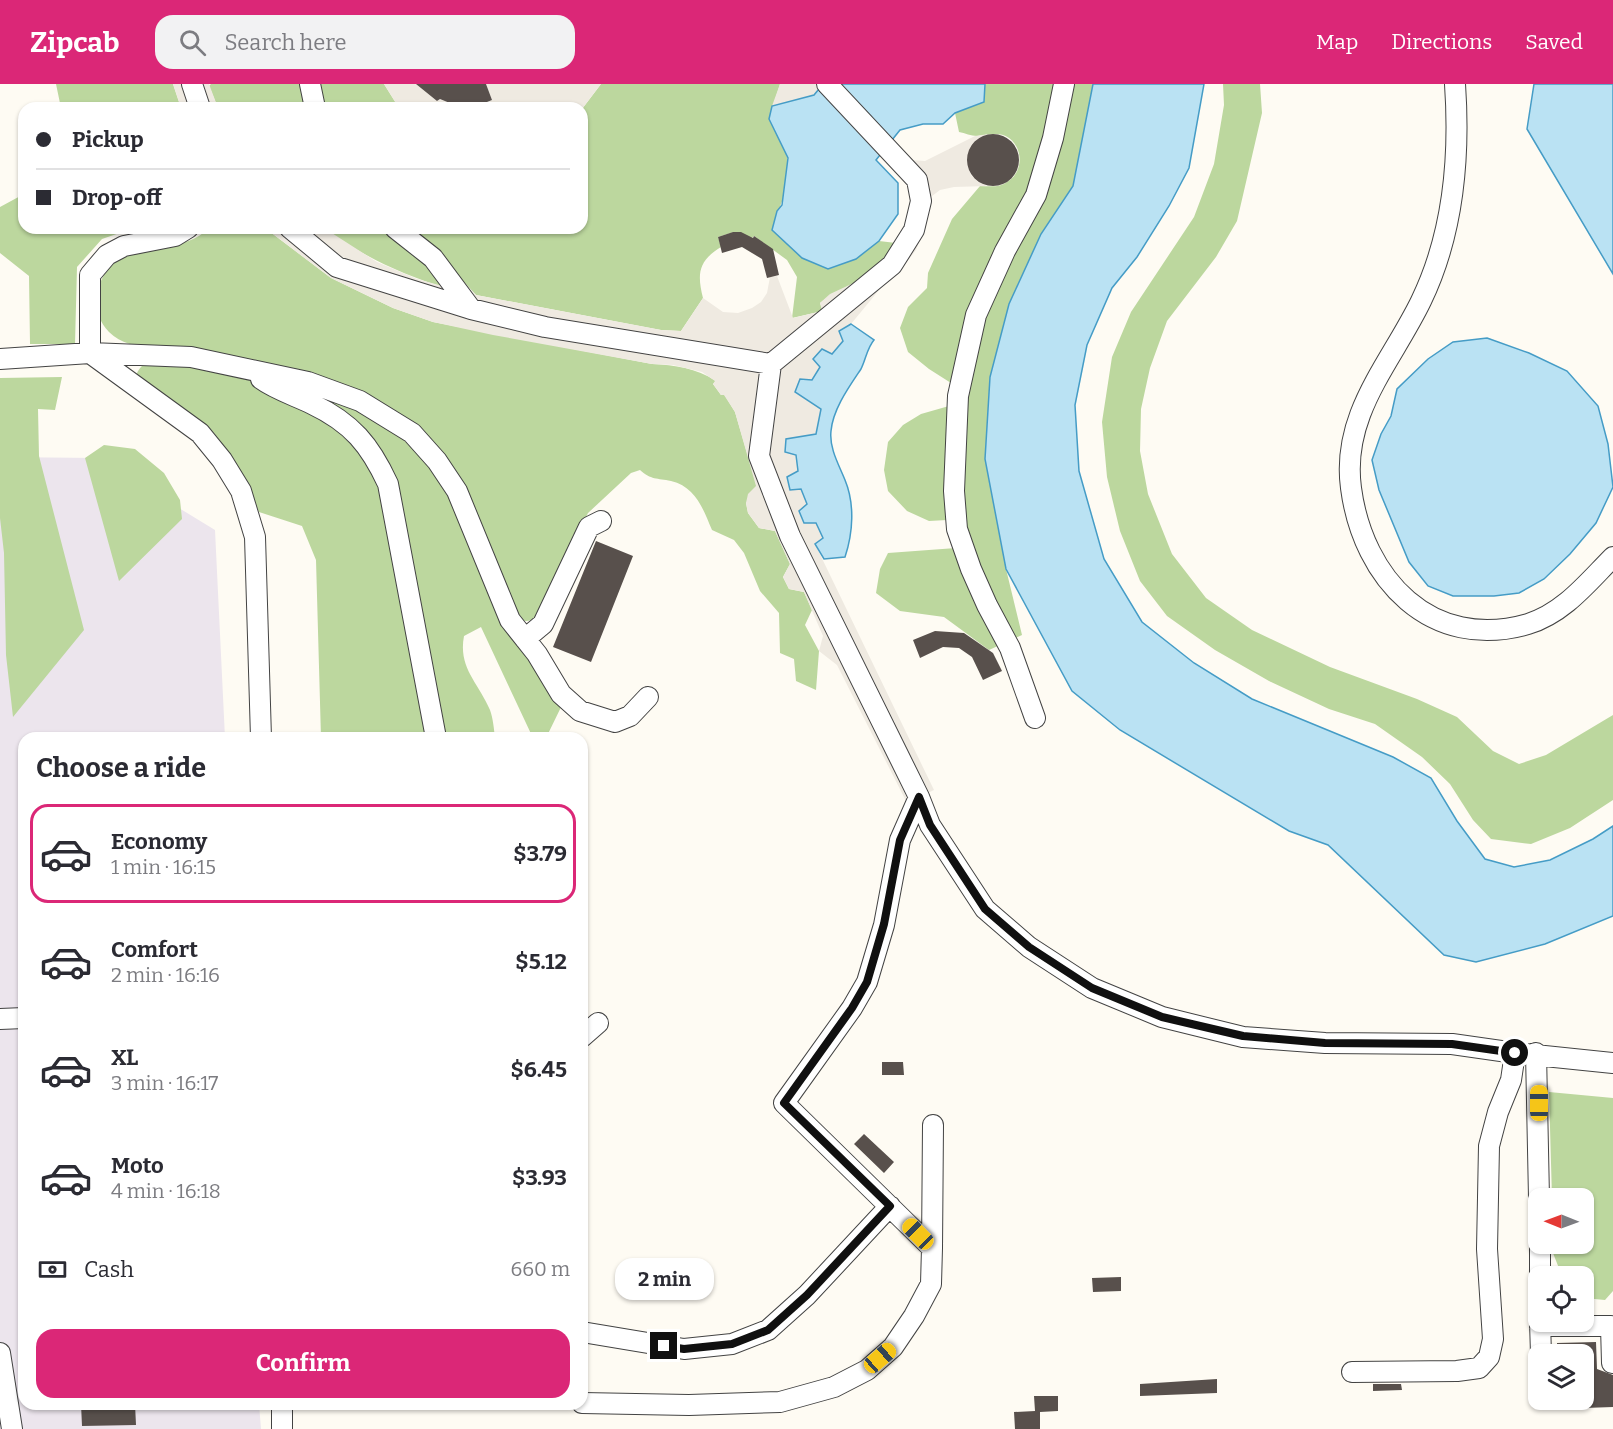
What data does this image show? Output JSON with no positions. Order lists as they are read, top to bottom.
{
  "north": "left",
  "page": {
    "header": "Zipcab",
    "search": "Search here",
    "nav": ["Map", "Directions", "Saved"],
    "banner": ["Pickup", "Drop-off"],
    "heading": "Choose a ride",
    "list": [
      {
        "name": "Economy",
        "note": "1 min · 16:15",
        "value": "$3.79"
      },
      {
        "name": "Comfort",
        "note": "2 min · 16:16",
        "value": "$5.12"
      },
      {
        "name": "XL",
        "note": "3 min · 16:17",
        "value": "$6.45"
      },
      {
        "name": "Moto",
        "note": "4 min · 16:18",
        "value": "$3.93"
      }
    ],
    "pay": ["Cash", "660 m"],
    "bubble": "2 min",
    "buttons": "Confirm"
  }
}
